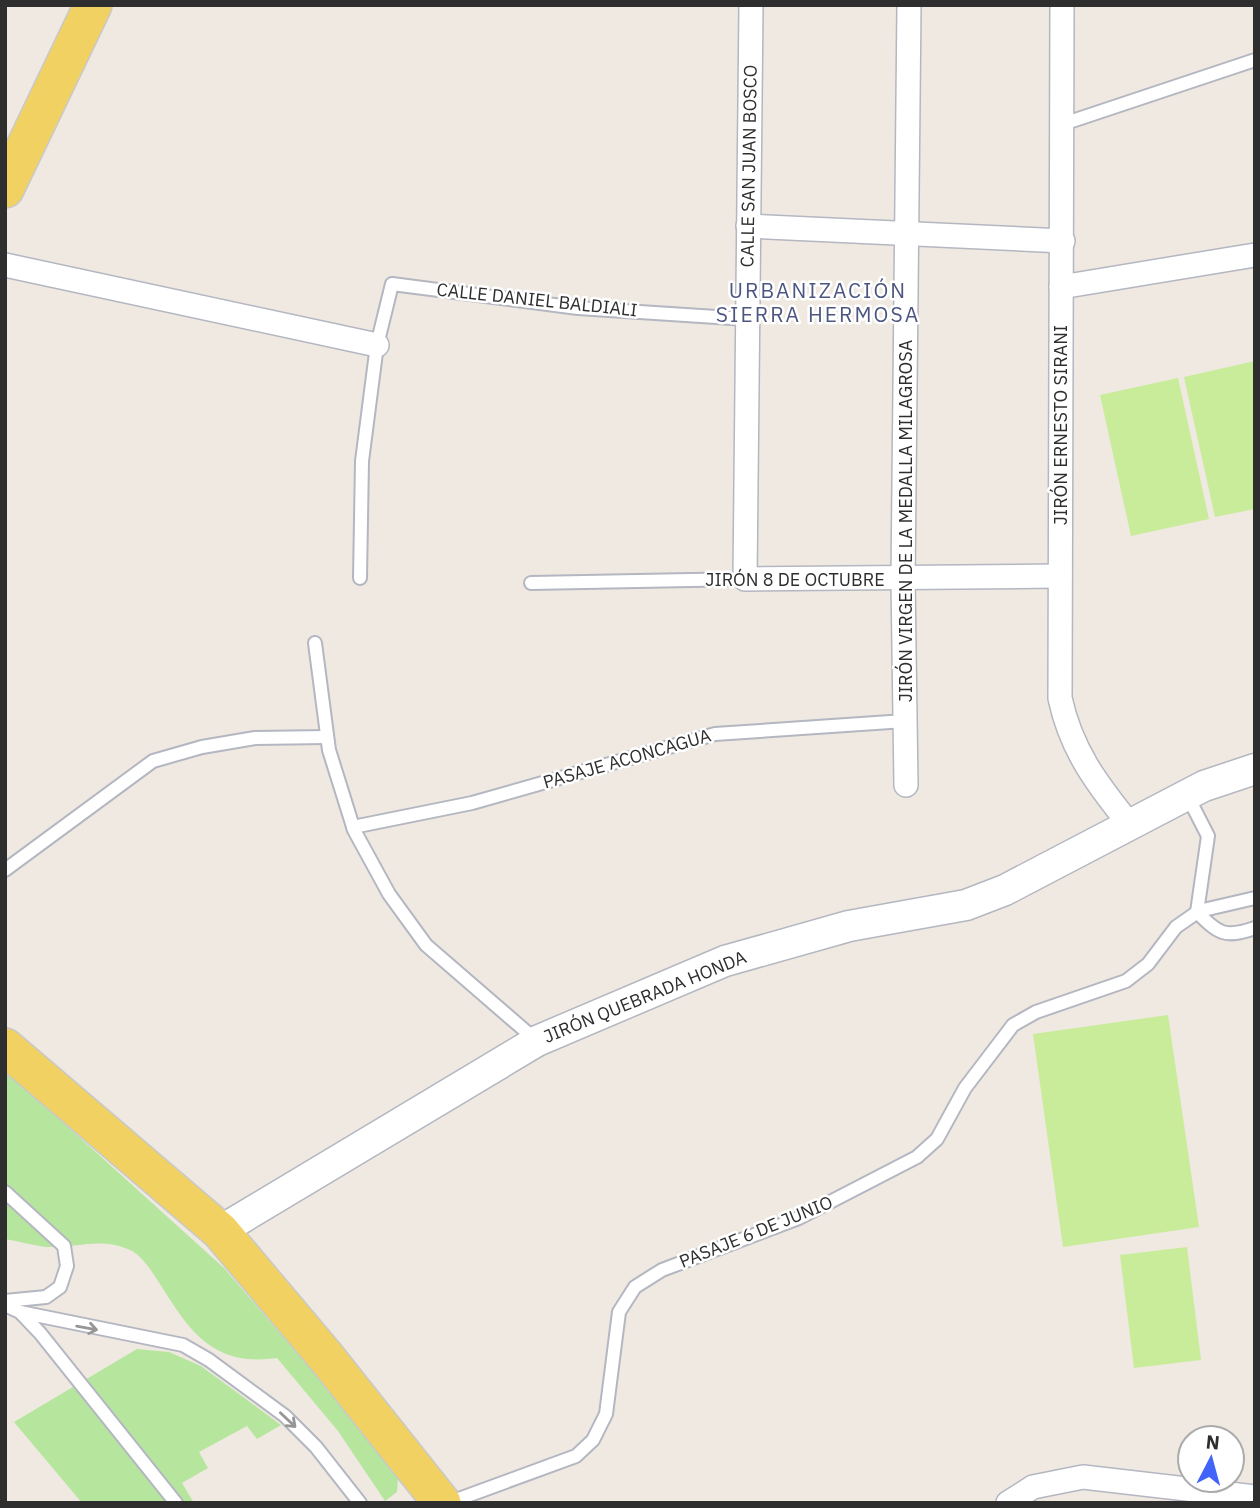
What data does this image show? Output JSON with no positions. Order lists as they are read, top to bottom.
{
  "streets": {
    "street": [
      "CALLE SAN JUAN BOSCO",
      "JIRÓN ERNESTO SIRANI",
      "JIRÓN VIRGEN DE LA MEDALLA MILAGROSA",
      "JIRÓN 8 DE OCTUBRE",
      "JIRÓN QUEBRADA HONDA"
    ],
    "lane": ["CALLE DANIEL BALDIALI", "PASAJE ACONCAGUA", "PASAJE 6 DE JUNIO"]
  },
  "crossings": [
    ["CALLE SAN JUAN BOSCO", "CALLE DANIEL BALDIALI"],
    ["CALLE SAN JUAN BOSCO", "JIRÓN 8 DE OCTUBRE"],
    ["JIRÓN ERNESTO SIRANI", "JIRÓN 8 DE OCTUBRE"],
    ["JIRÓN ERNESTO SIRANI", "JIRÓN QUEBRADA HONDA"],
    ["JIRÓN VIRGEN DE LA MEDALLA MILAGROSA", "JIRÓN 8 DE OCTUBRE"],
    ["JIRÓN VIRGEN DE LA MEDALLA MILAGROSA", "PASAJE ACONCAGUA"]
  ],
  "districts": ["URBANIZACIÓN SIERRA HERMOSA"],
  "north": "top"
}
